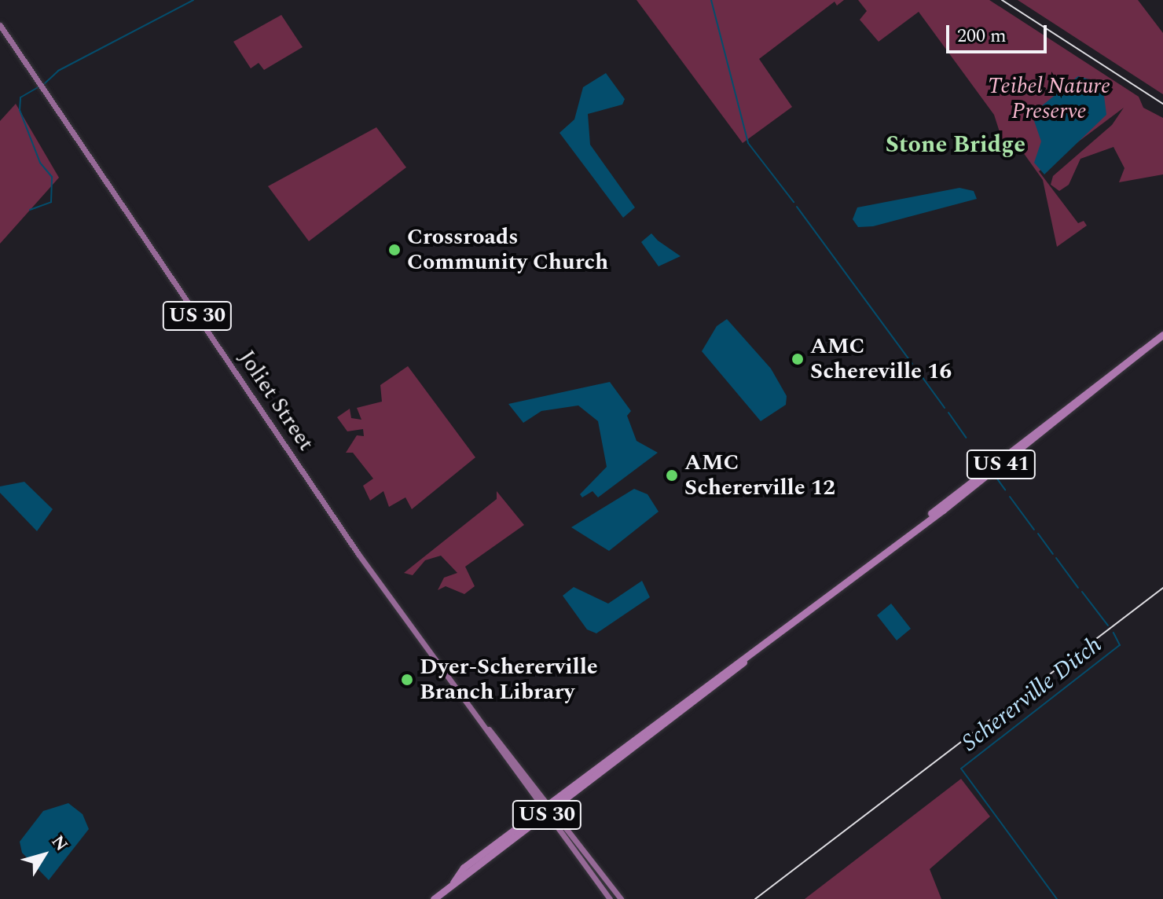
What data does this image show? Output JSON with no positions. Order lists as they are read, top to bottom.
{
  "streets": {
    "highway": ["US 41"],
    "main road": ["US 30", "Joliet Street"]
  },
  "crossings": [
    ["US 30", "Joliet Street"],
    ["US 30", "US 41"],
    ["Joliet Street", "US 41"]
  ],
  "districts": ["Stone Bridge"],
  "water": ["Schererville Ditch"],
  "parks": ["Teibel Nature Preserve"],
  "places": [
    "Crossroads Community Church",
    "AMC Schereville 16",
    "AMC Schererville 12",
    "Dyer-Schererville Branch Library"
  ],
  "scale_bar": "200 m",
  "north": "top right"
}
